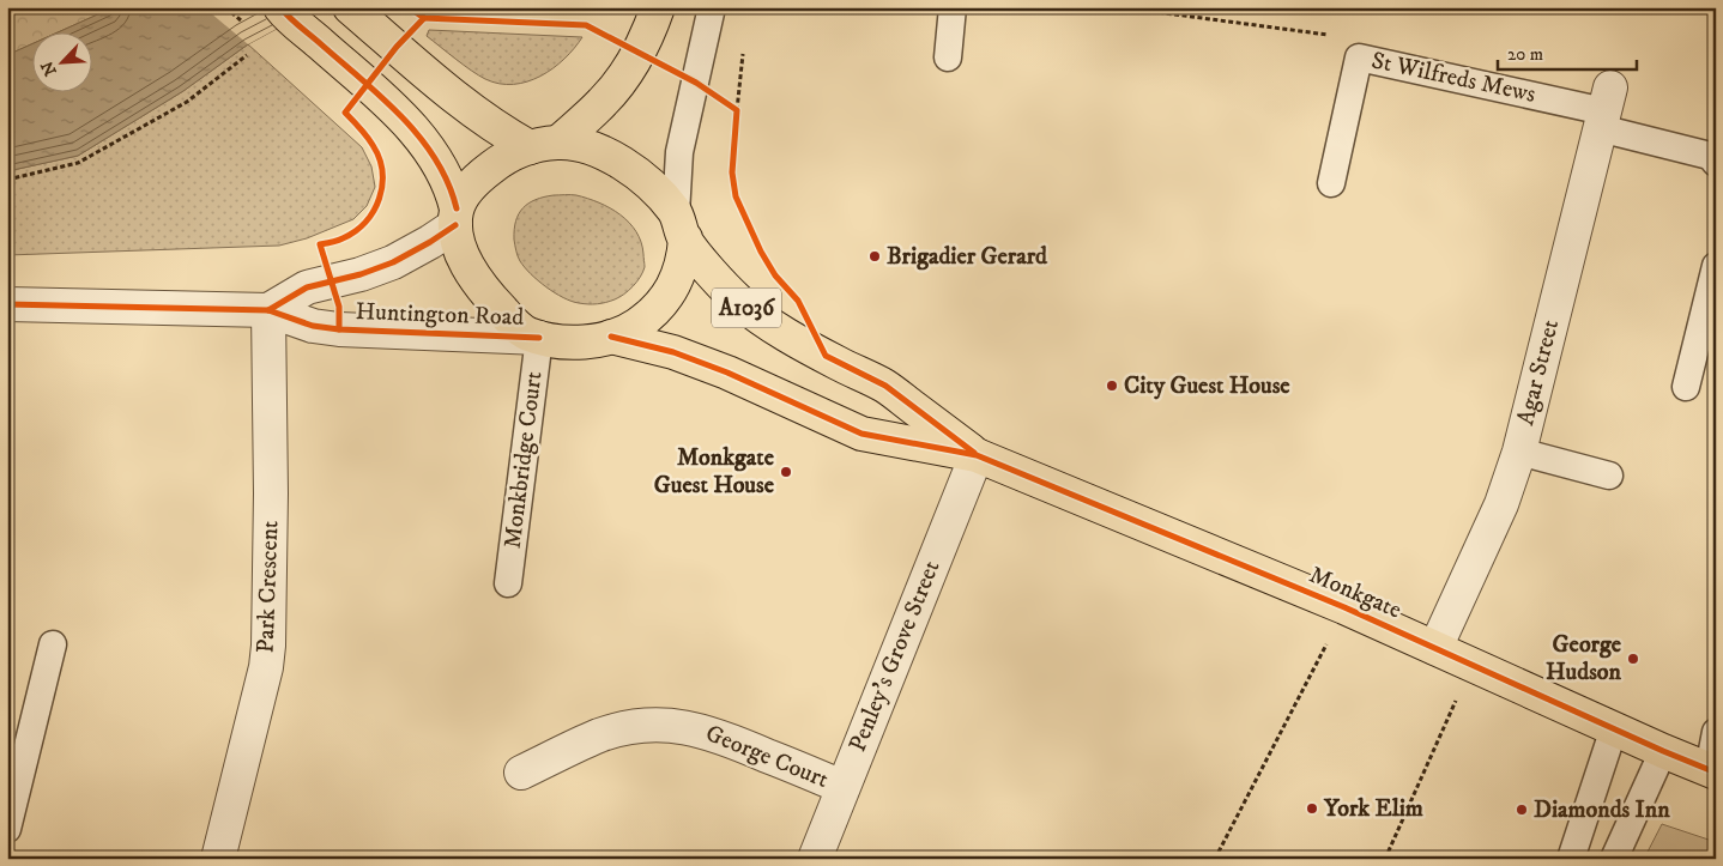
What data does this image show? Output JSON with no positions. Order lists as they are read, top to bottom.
{
  "streets": {
    "main road": ["A1036", "Monkgate"],
    "street": [
      "Huntington Road",
      "Agar Street",
      "Park Crescent",
      "Penley's Grove Street",
      "George Court"
    ],
    "lane": ["St Wilfreds Mews", "Monkbridge Court"]
  },
  "crossings": [
    ["St Wilfreds Mews", "Agar Street"],
    ["A1036", "Huntington Road"],
    ["A1036", "Monkbridge Court"],
    ["A1036", "Monkgate"],
    ["A1036", "Penley's Grove Street"],
    ["Huntington Road", "Monkbridge Court"],
    ["Huntington Road", "Park Crescent"],
    ["Agar Street", "Monkgate"],
    ["Monkgate", "Penley's Grove Street"],
    ["Penley's Grove Street", "George Court"]
  ],
  "places": [
    "Brigadier Gerard",
    "City Guest House",
    "Monkgate Guest House",
    "George Hudson",
    "York Elim",
    "Diamonds Inn"
  ],
  "scale_bar": "20 m",
  "north": "bottom left"
}
